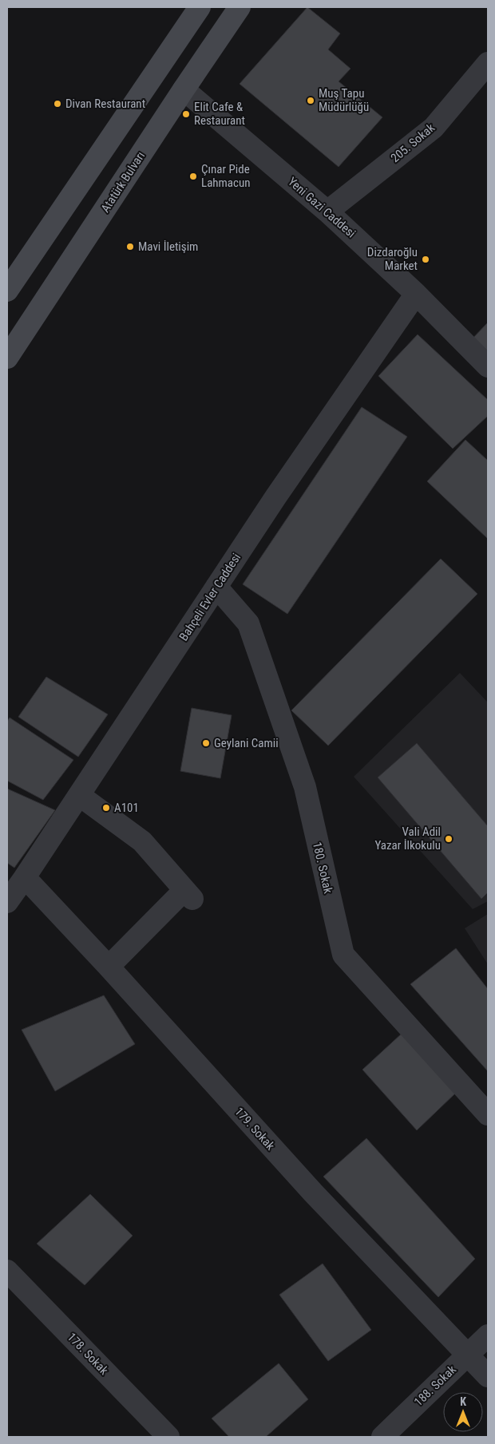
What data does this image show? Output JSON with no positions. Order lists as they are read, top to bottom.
{
  "streets": {
    "main road": ["Atatürk Bulvarı"],
    "street": [
      "205. Sokak",
      "Yeni Gazi Caddesi",
      "Bahçeli Evler Caddesi",
      "180. Sokak",
      "179. Sokak",
      "178. Sokak",
      "188. Sokak"
    ]
  },
  "crossings": [
    ["205. Sokak", "Yeni Gazi Caddesi"],
    ["Atatürk Bulvarı", "Yeni Gazi Caddesi"],
    ["Yeni Gazi Caddesi", "Bahçeli Evler Caddesi"],
    ["Bahçeli Evler Caddesi", "180. Sokak"],
    ["Bahçeli Evler Caddesi", "179. Sokak"],
    ["179. Sokak", "188. Sokak"]
  ],
  "places": [
    "Muş Tapu Müdürlüğü",
    "Divan Restaurant",
    "Elit Cafe & Restaurant",
    "Çınar Pide Lahmacun",
    "Mavi İletişim",
    "Dizdaroğlu Market",
    "Geylani Camii",
    "A101",
    "Vali Adil Yazar İlkokulu"
  ],
  "north": "top"
}
